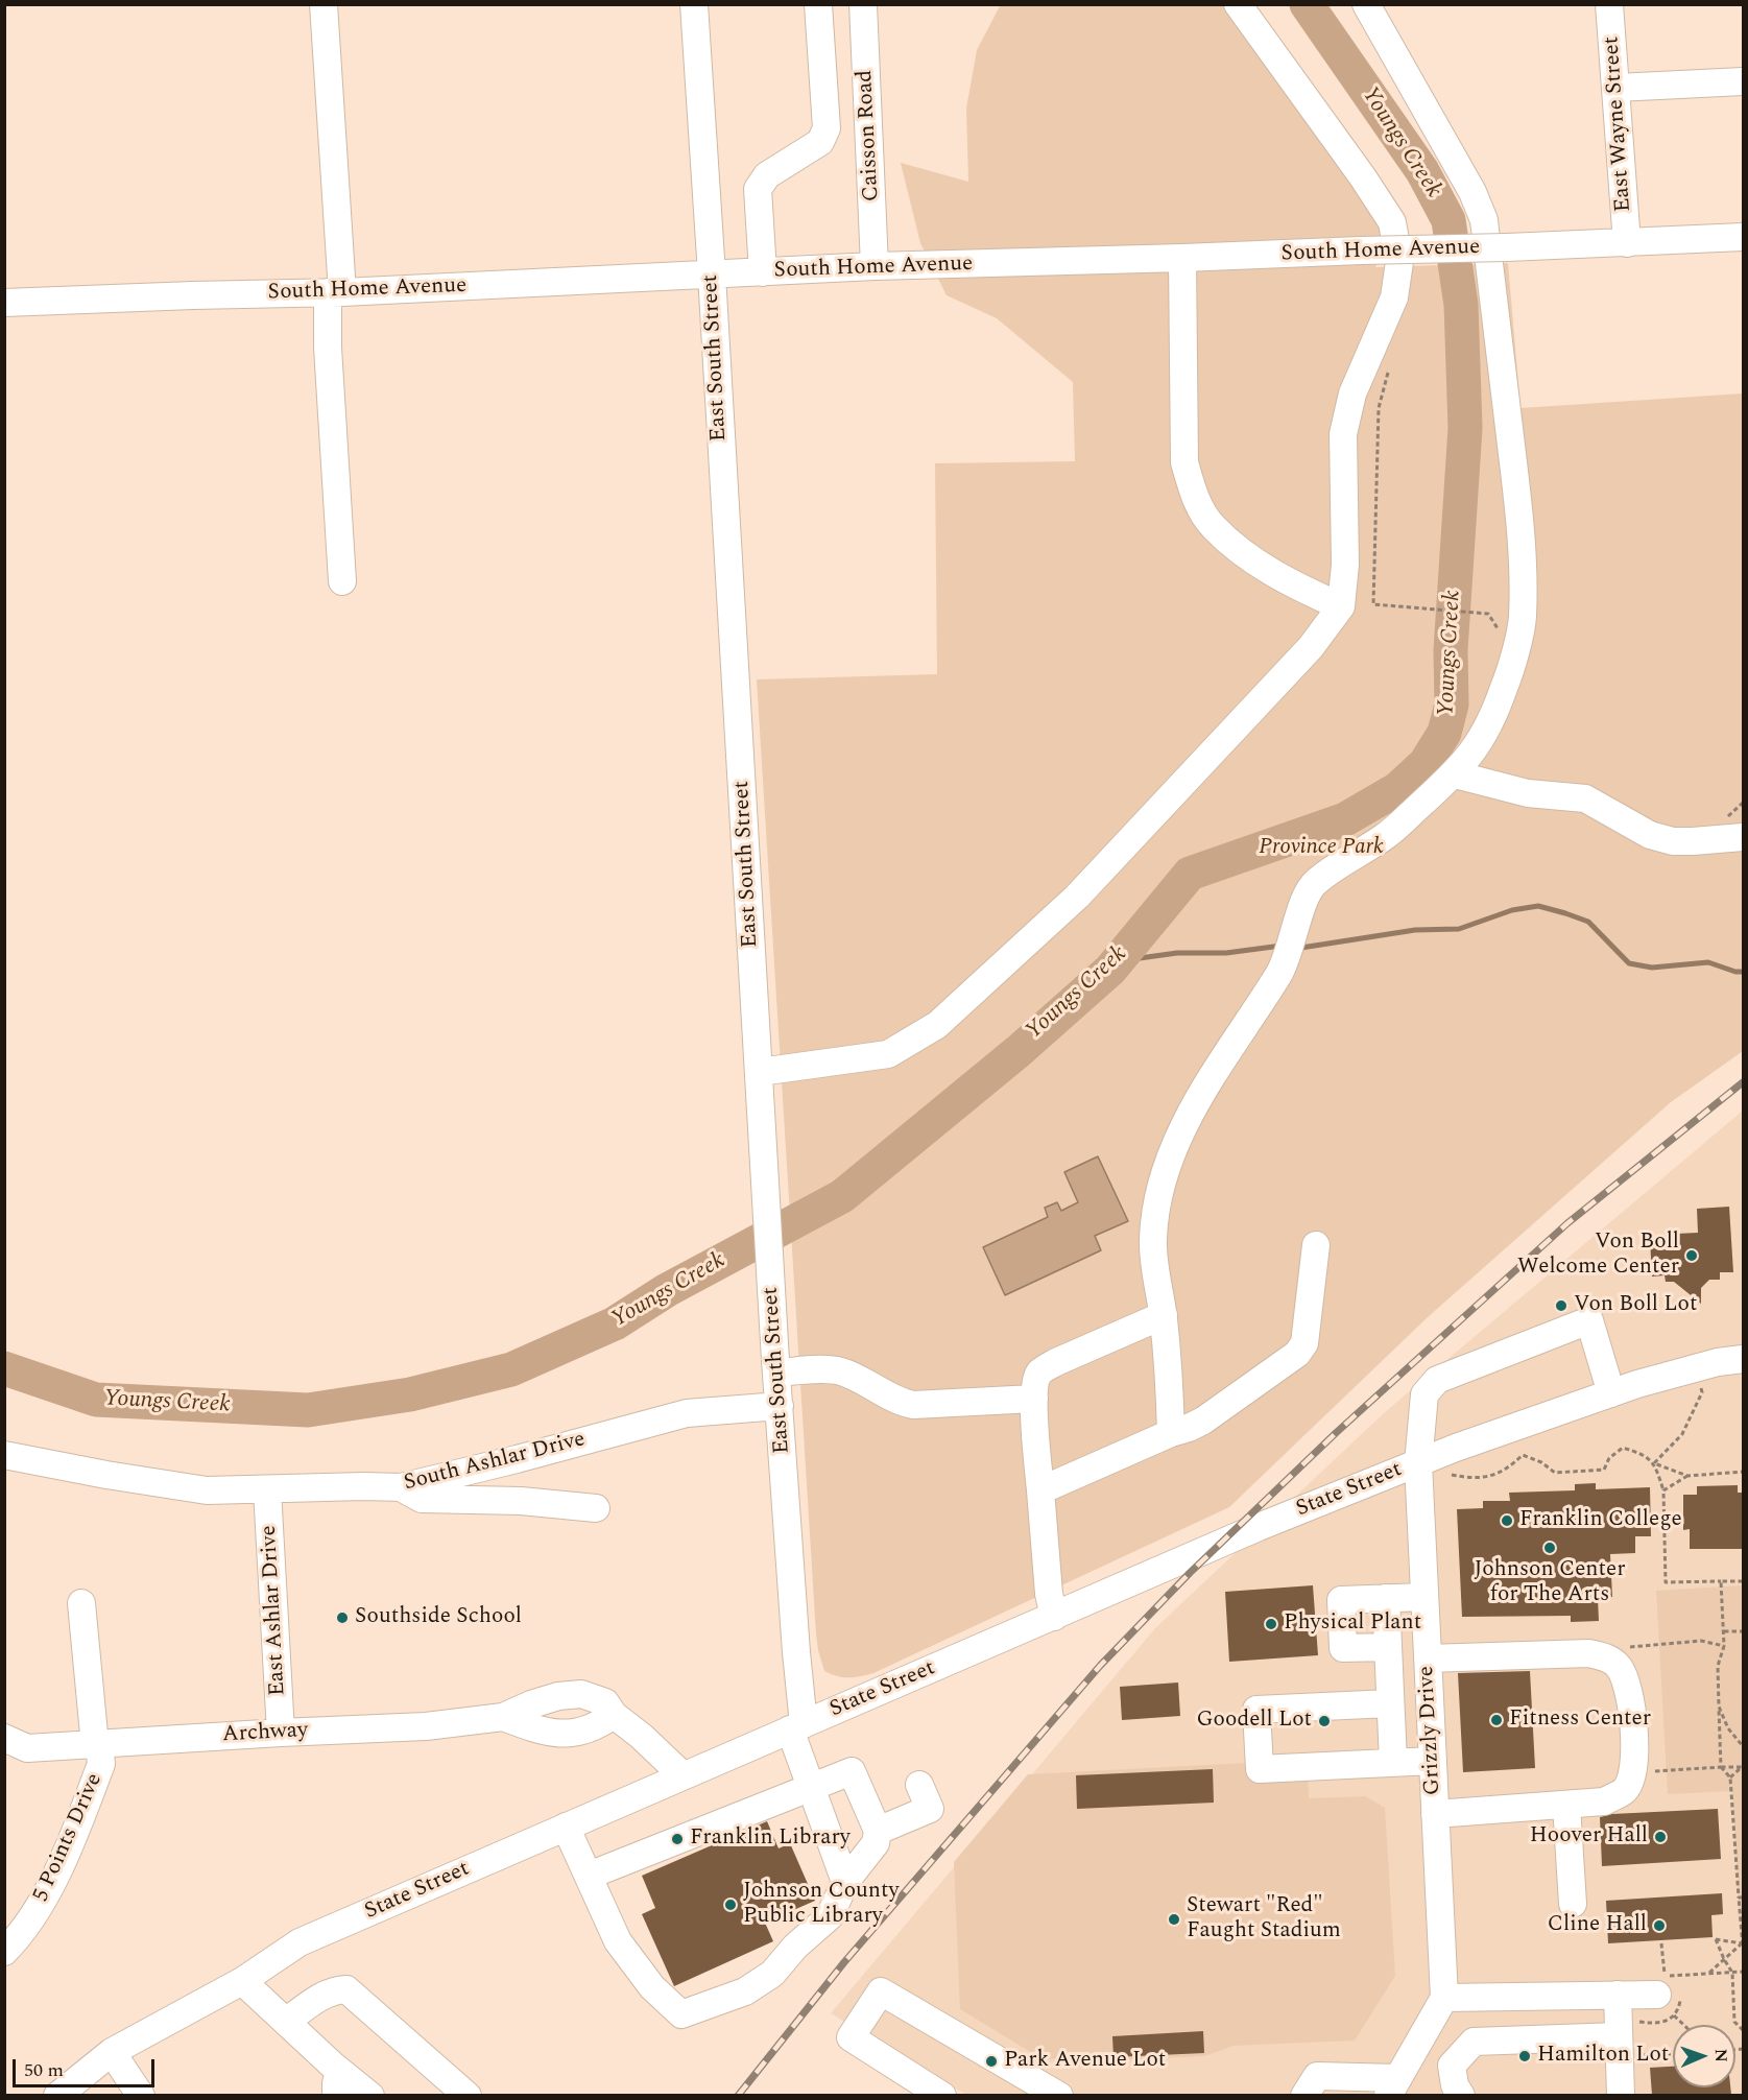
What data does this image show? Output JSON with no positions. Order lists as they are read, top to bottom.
{
  "streets": {
    "street": [
      "East Wayne Street",
      "Caisson Road",
      "South Home Avenue",
      "East South Street",
      "South Ashlar Drive",
      "State Street",
      "East Ashlar Drive",
      "Grizzly Drive",
      "Archway",
      "5 Points Drive"
    ]
  },
  "crossings": [
    ["East Wayne Street", "South Home Avenue"],
    ["Caisson Road", "South Home Avenue"],
    ["South Home Avenue", "East South Street"],
    ["East South Street", "South Ashlar Drive"],
    ["East South Street", "State Street"],
    ["South Ashlar Drive", "East Ashlar Drive"],
    ["State Street", "Grizzly Drive"],
    ["State Street", "Archway"],
    ["East Ashlar Drive", "Archway"],
    ["Archway", "5 Points Drive"]
  ],
  "water": ["Youngs Creek"],
  "parks": ["Province Park"],
  "places": [
    "Von Boll Welcome Center",
    "Von Boll Lot",
    "Franklin College",
    "Johnson Center for The Arts",
    "Southside School",
    "Physical Plant",
    "Fitness Center",
    "Goodell Lot",
    "Hoover Hall",
    "Franklin Library",
    "Johnson County Public Library",
    "Stewart \"Red\" Faught Stadium",
    "Cline Hall",
    "Hamilton Lot",
    "Park Avenue Lot"
  ],
  "scale_bar": "50 m",
  "north": "right"
}
